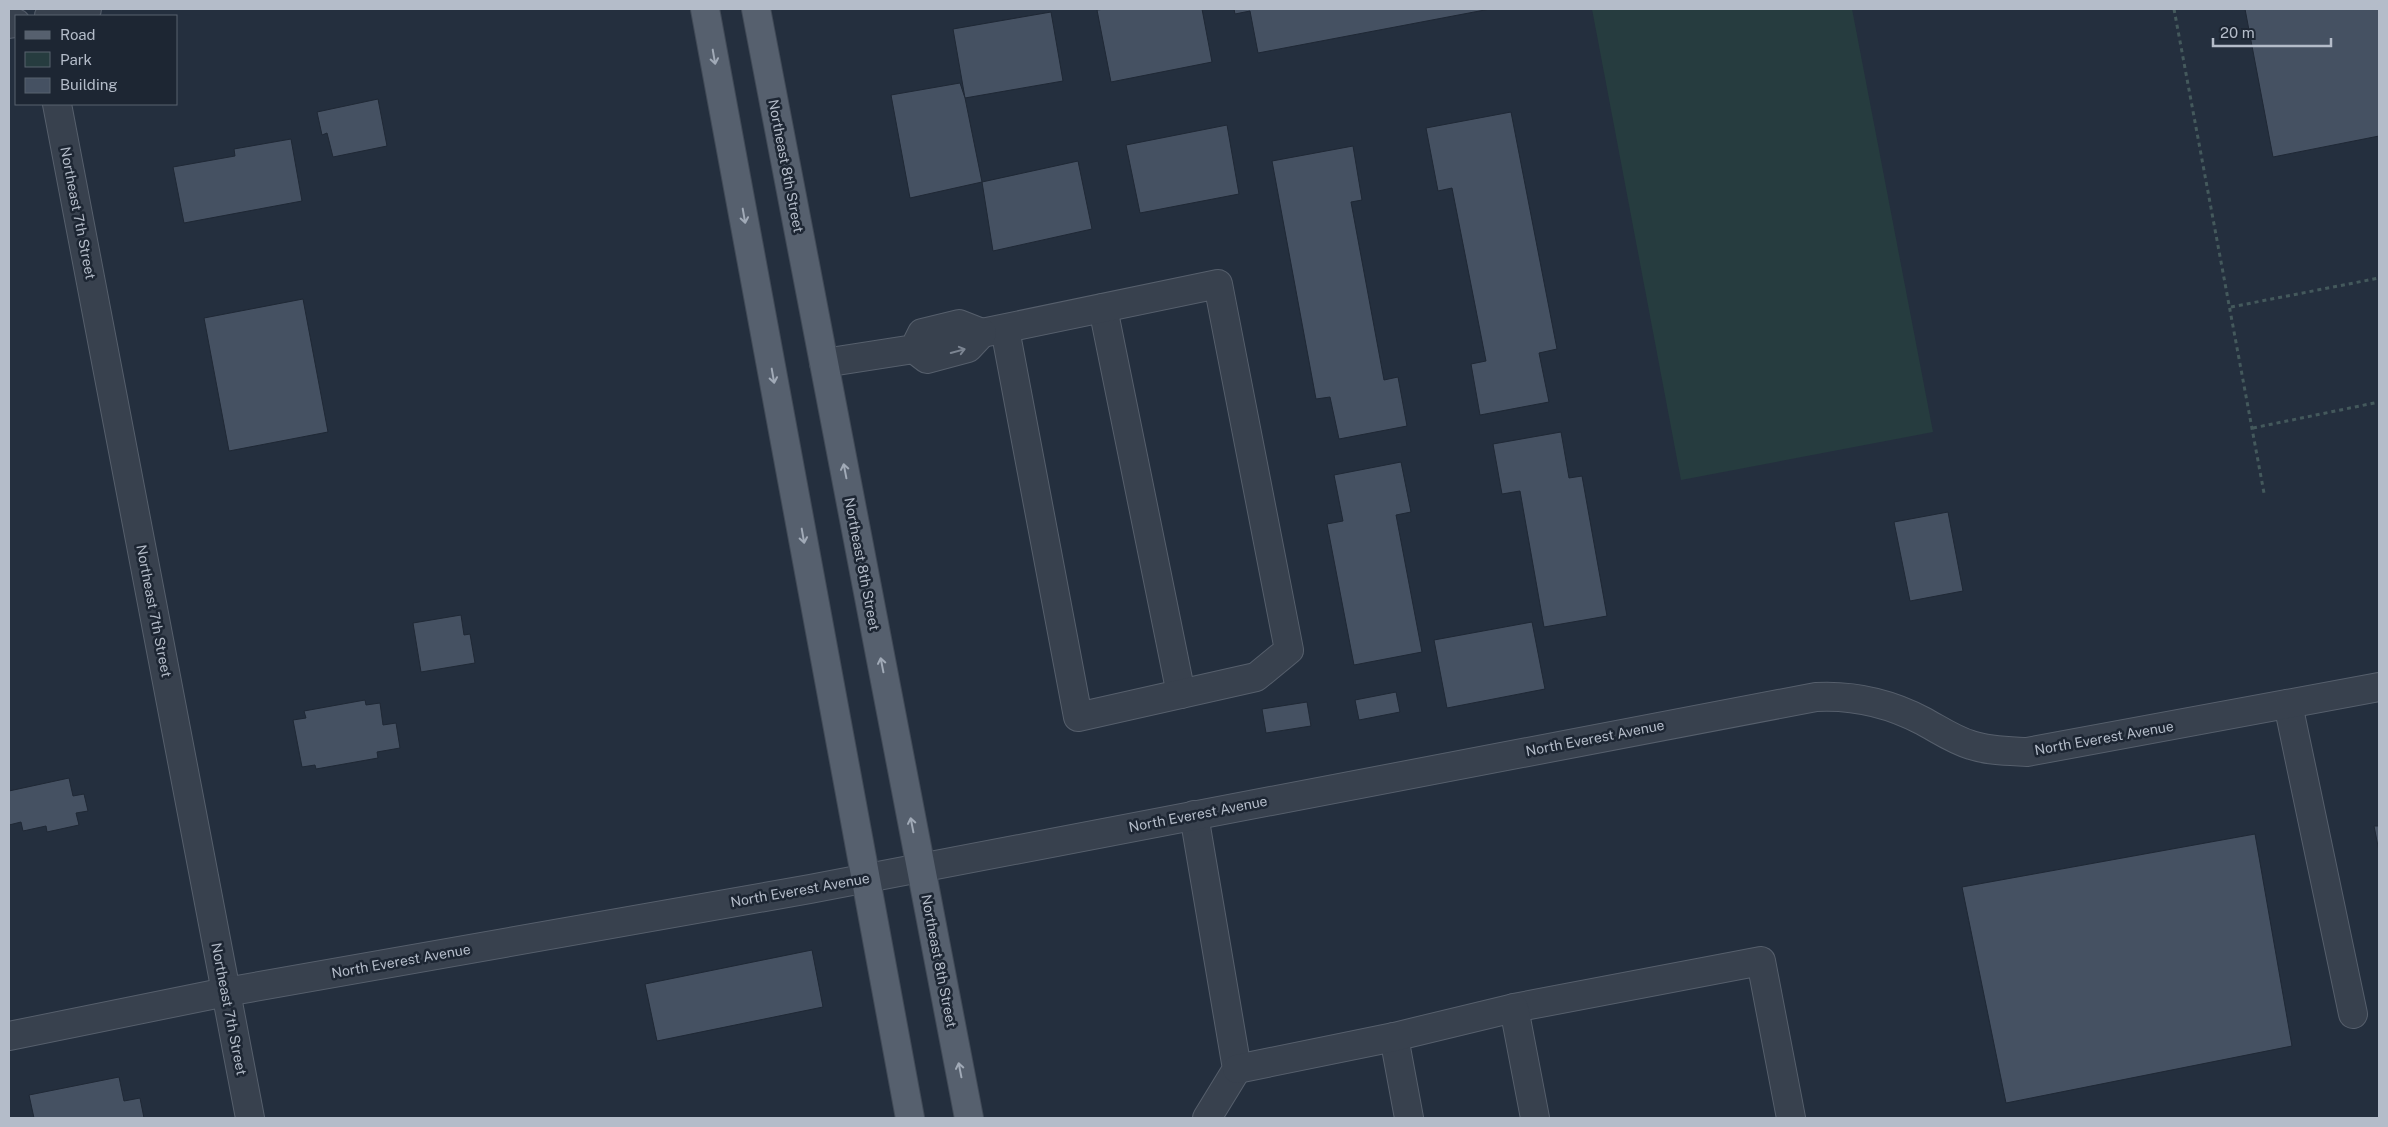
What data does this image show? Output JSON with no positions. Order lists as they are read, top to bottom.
{
  "streets": {
    "main road": ["Northeast 8th Street"],
    "street": ["Northeast 7th Street", "North Everest Avenue"]
  },
  "crossings": [
    ["Northeast 8th Street", "North Everest Avenue"],
    ["Northeast 7th Street", "North Everest Avenue"]
  ],
  "legend": ["Road", "Park", "Building"],
  "scale_bar": "20 m"
}
